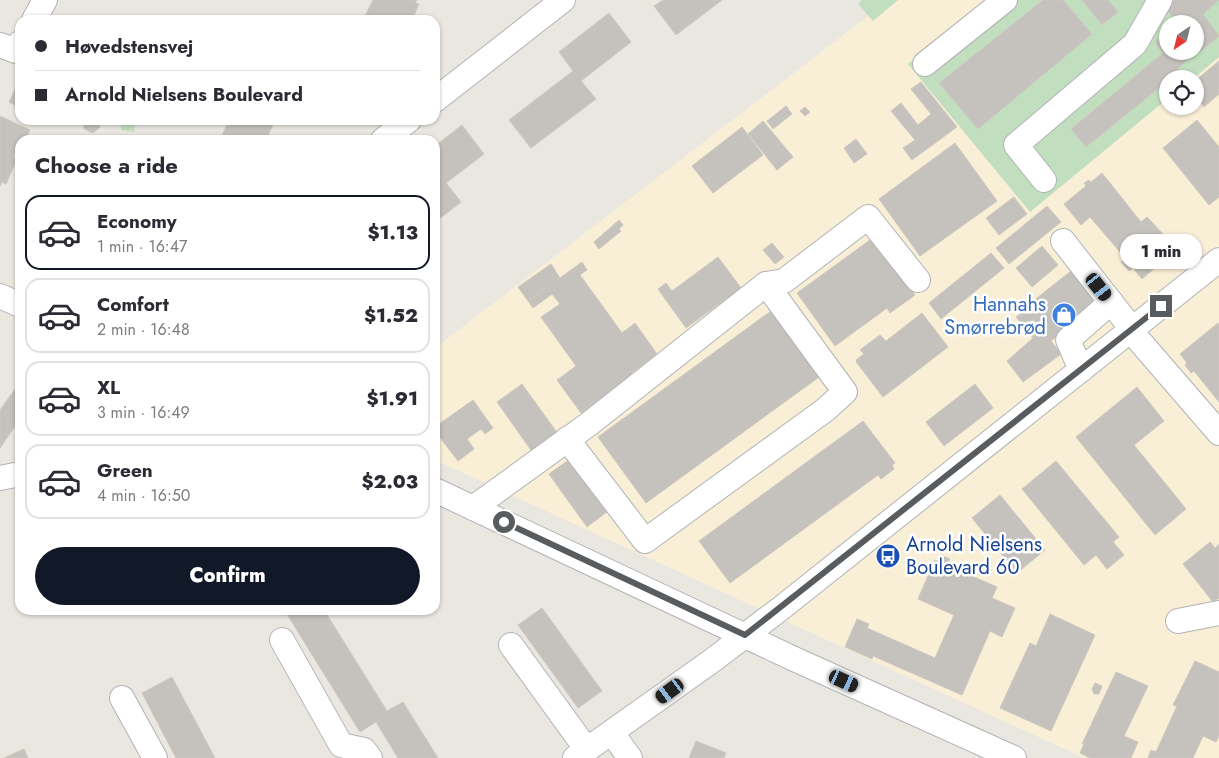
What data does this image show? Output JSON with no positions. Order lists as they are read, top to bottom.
{
  "places": {
    "shop": ["Hannahs Smørrebrød"],
    "bus stop": ["Arnold Nielsens Boulevard 60"]
  },
  "north": "bottom left",
  "page": {
    "banner": ["Høvedstensvej", "Arnold Nielsens Boulevard"],
    "heading": "Choose a ride",
    "list": [
      {
        "name": "Economy",
        "note": "1 min · 16:47",
        "value": "$1.13"
      },
      {
        "name": "Comfort",
        "note": "2 min · 16:48",
        "value": "$1.52"
      },
      {
        "name": "XL",
        "note": "3 min · 16:49",
        "value": "$1.91"
      },
      {
        "name": "Green",
        "note": "4 min · 16:50",
        "value": "$2.03"
      }
    ],
    "bubble": "1 min",
    "buttons": "Confirm"
  }
}
